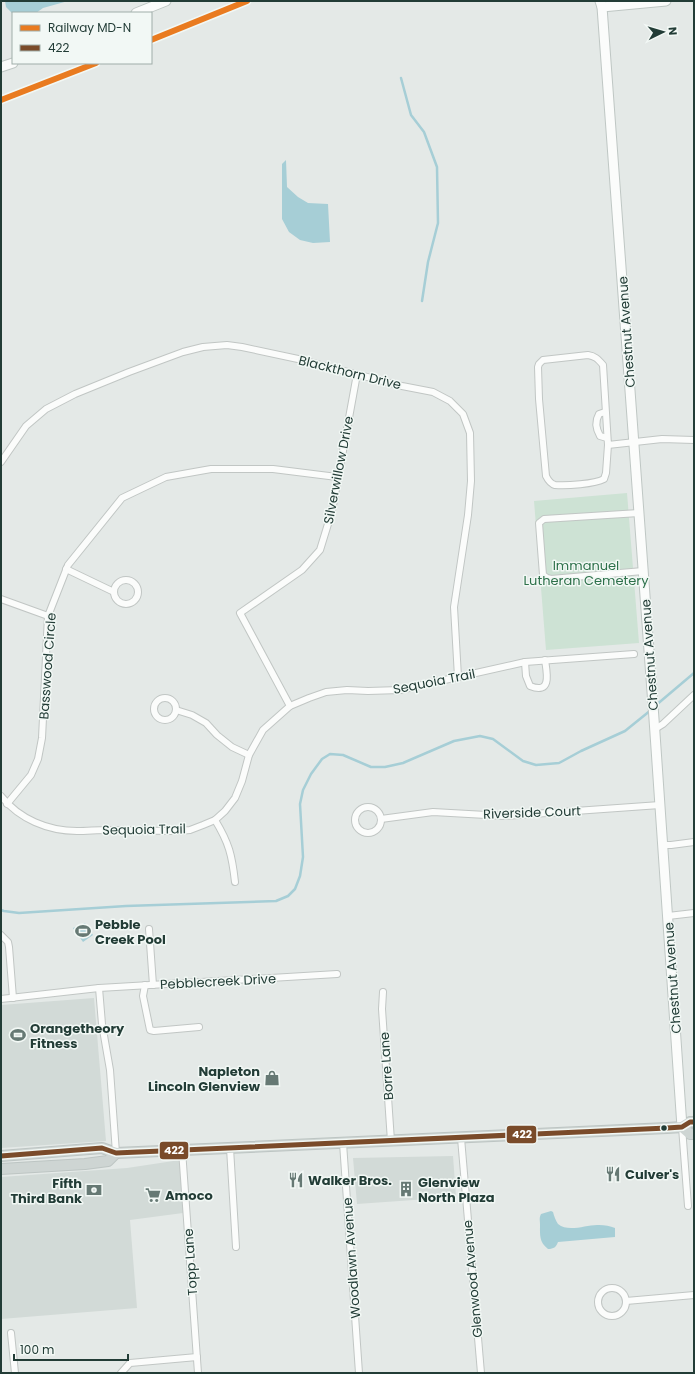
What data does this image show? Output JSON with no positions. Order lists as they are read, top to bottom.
{
  "streets": {
    "street": [
      "Chestnut Avenue",
      "Blackthorn Drive",
      "Silverwillow Drive",
      "Basswood Circle",
      "Sequoia Trail",
      "Riverside Court",
      "Pebblecreek Drive",
      "Borre Lane",
      "Woodlawn Avenue",
      "Topp Lane",
      "Glenwood Avenue"
    ]
  },
  "crossings": [
    ["Chestnut Avenue", "Riverside Court"],
    ["Blackthorn Drive", "Silverwillow Drive"],
    ["Blackthorn Drive", "Sequoia Trail"],
    ["Silverwillow Drive", "Basswood Circle"],
    ["Silverwillow Drive", "Sequoia Trail"],
    ["Basswood Circle", "Sequoia Trail"]
  ],
  "parks": ["Immanuel Lutheran Cemetery"],
  "places": {
    "sports": ["Pebble Creek Pool", "Orangetheory Fitness"],
    "shop": ["Napleton Lincoln Glenview"],
    "restaurant": ["Culver's", "Walker Bros."],
    "building": ["Glenview North Plaza"],
    "bank": ["Fifth Third Bank"],
    "supermarket": ["Amoco"]
  },
  "lines": ["rail line MD-N", "transit line 422"],
  "legend": ["Railway MD-N", "422"],
  "scale_bar": "100 m",
  "north": "right"
}
